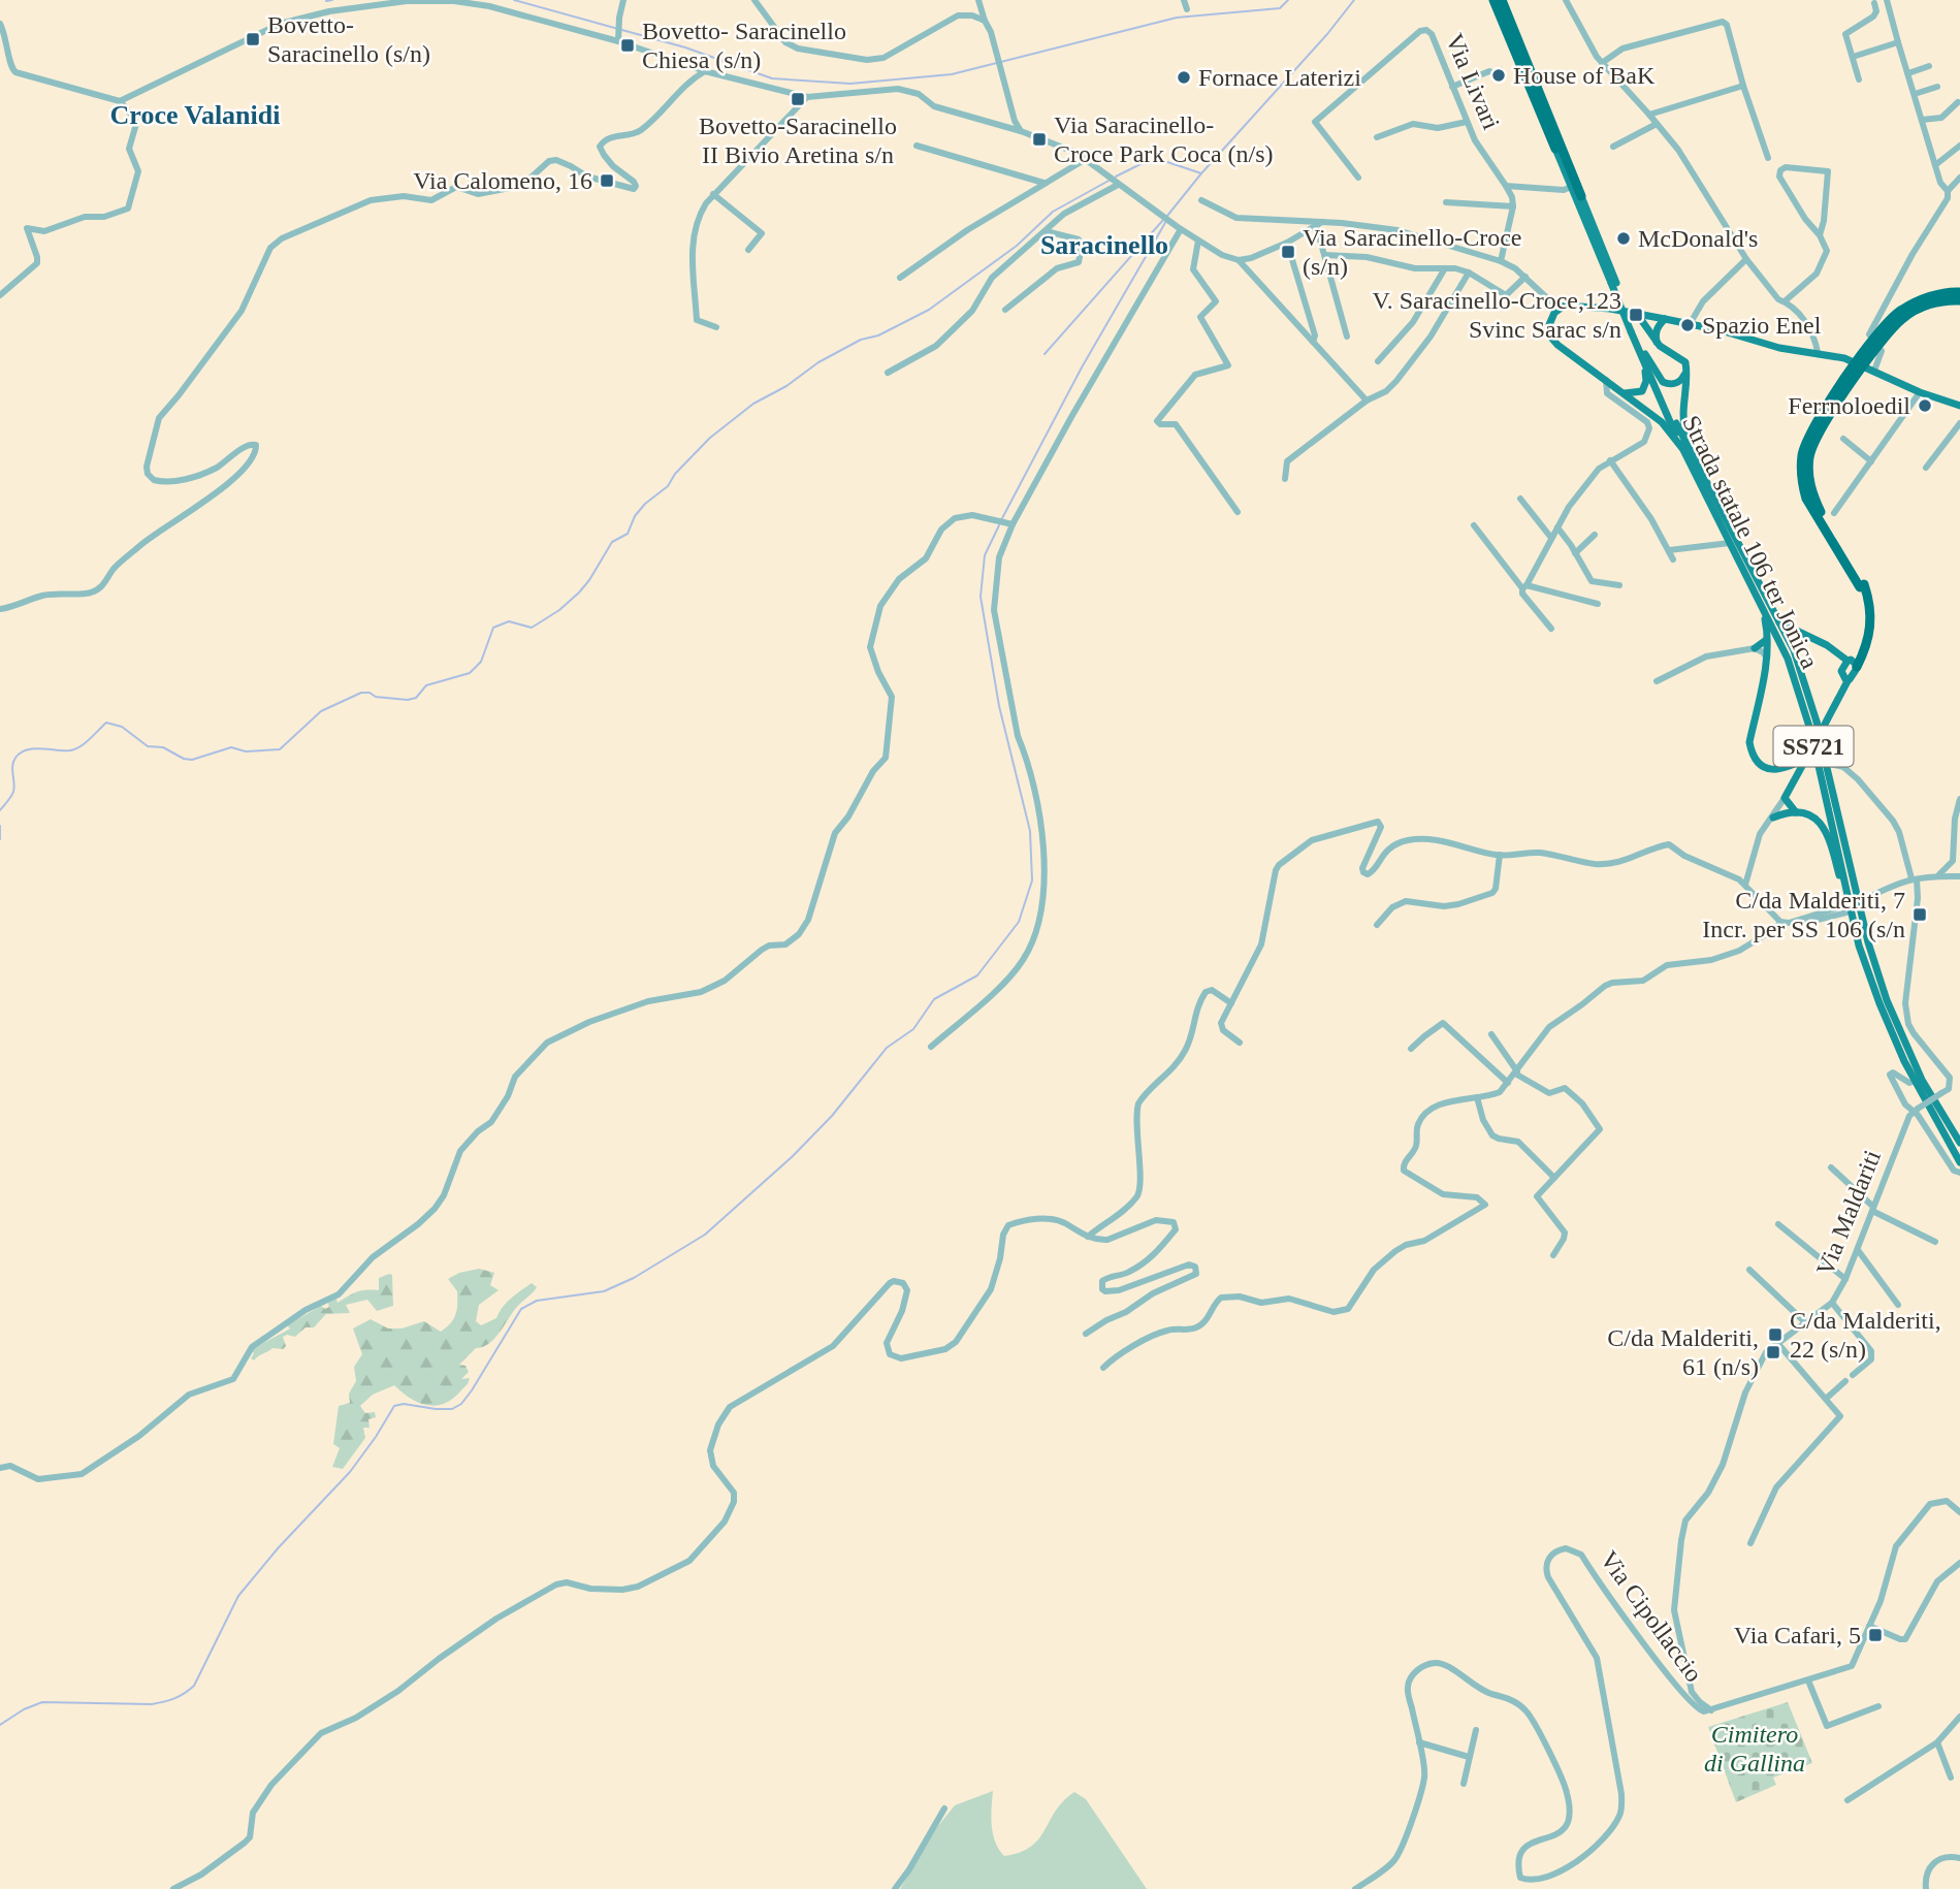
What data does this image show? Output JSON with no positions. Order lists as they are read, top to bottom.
{
  "streets": {
    "highway": ["Strada statale 106 ter Jonica", "SS721"],
    "street": ["Via Livari", "Via Maldariti", "Via Cipollaccio"]
  },
  "crossings": [
    ["Strada statale 106 ter Jonica", "SS721"],
    ["Via Maldariti", "Via Cipollaccio"]
  ],
  "districts": ["Croce Valanidi", "Saracinello"],
  "parks": ["Cimitero di Gallina"],
  "places": {
    "transit": [
      "Bovetto- Saracinello (s/n)",
      "Bovetto- Saracinello Chiesa (s/n)",
      "Bovetto-Saracinello II Bivio Aretina s/n",
      "Via Saracinello- Croce Park Coca (n/s)",
      "Via Calomeno, 16",
      "Via Saracinello-Croce (s/n)",
      "V. Saracinello-Croce,123 Svinc Sarac s/n",
      "C/da Malderiti, 7 Incr. per SS 106 (s/n",
      "C/da Malderiti, 22 (s/n)",
      "C/da Malderiti, 61 (n/s)",
      "Via Cafari, 5"
    ],
    "other": [
      "House of BaK",
      "Fornace Laterizi",
      "McDonald's",
      "Spazio Enel",
      "Ferrnoloedil"
    ]
  }
}
